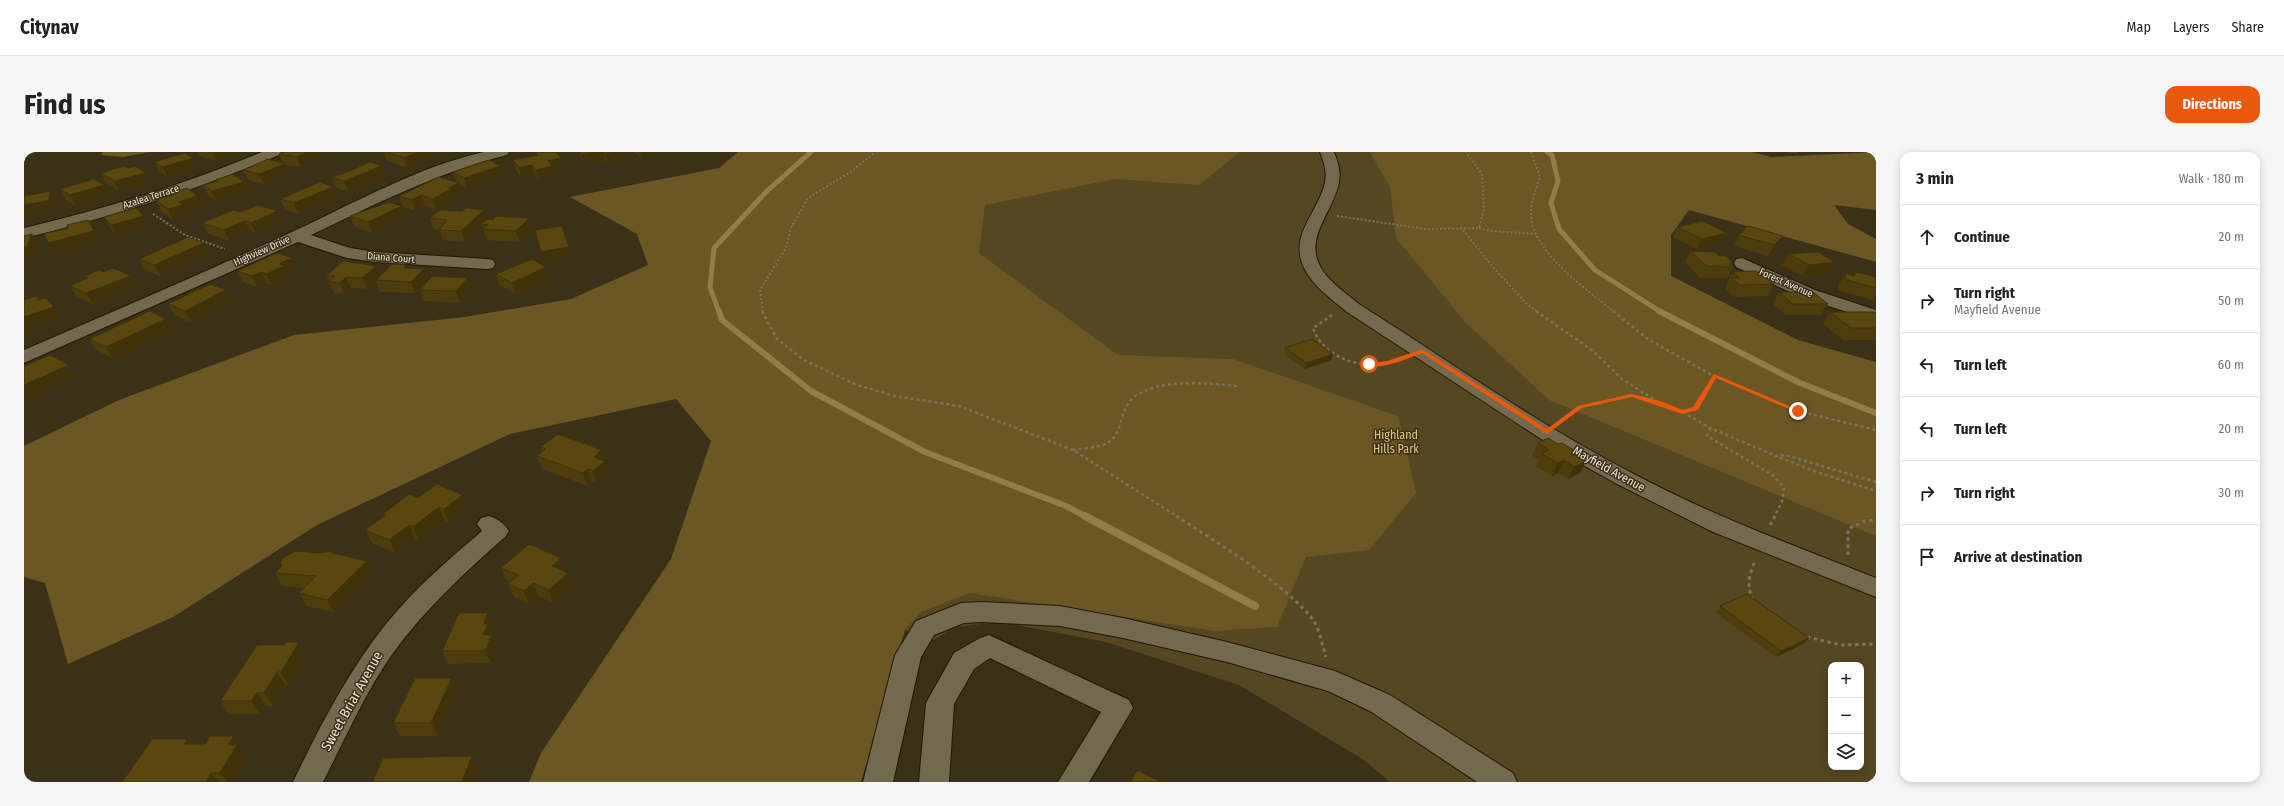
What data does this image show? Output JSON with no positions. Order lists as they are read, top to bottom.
{
  "streets": {
    "street": [
      "Azalea Terrace",
      "Highview Drive",
      "Diana Court",
      "Forest Avenue",
      "Mayfield Avenue",
      "Sweet Briar Avenue"
    ]
  },
  "crossings": [
    ["Highview Drive", "Diana Court"]
  ],
  "parks": ["Highland Hills Park"],
  "page": {
    "header": "Citynav",
    "nav": ["Map", "Layers", "Share"],
    "buttons": "Directions",
    "title": "Find us",
    "heading": ["3 min", "Walk · 180 m"],
    "list": [
      ["Continue", "20 m"],
      ["Turn right", "Mayfield Avenue", "50 m"],
      ["Turn left", "60 m"],
      ["Turn left", "20 m"],
      ["Turn right", "30 m"],
      "Arrive at destination"
    ],
    "map_buttons": ["+", "−"]
  }
}
